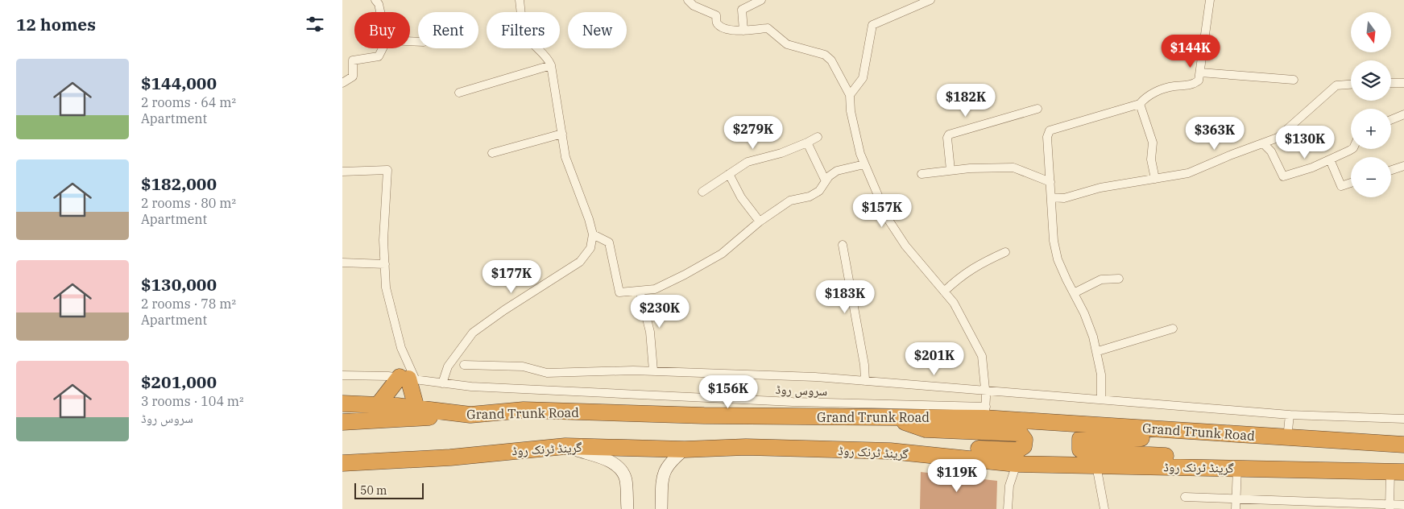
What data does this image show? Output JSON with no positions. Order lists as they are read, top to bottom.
{
  "streets": {
    "highway": ["Grand Trunk Road", "گرینڈ ٹرنک روڈ"],
    "street": ["سروس روڈ"]
  },
  "crossings": [
    ["سروس روڈ", "Grand Trunk Road"]
  ],
  "scale_bar": "50 m",
  "north": "bottom",
  "page": {
    "heading": "12 homes",
    "map_buttons": ["+", "−"],
    "chip": [
      "Buy",
      "Rent",
      "Filters",
      "New"
    ],
    "price": [
      "$144K",
      "$182K",
      "$279K",
      "$363K",
      "$130K",
      "$157K",
      "$177K",
      "$183K",
      "$230K",
      "$201K",
      "$156K",
      "$119K"
    ],
    "list": [
      {
        "name": "$144,000",
        "note": "2 rooms · 64 m² · Apartment"
      },
      {
        "name": "$182,000",
        "note": "2 rooms · 80 m² · Apartment"
      },
      {
        "name": "$130,000",
        "note": "2 rooms · 78 m² · Apartment"
      },
      {
        "name": "$201,000",
        "note": "3 rooms · 104 m² · سروس روڈ"
      }
    ],
    "scale": "50 m"
  }
}
